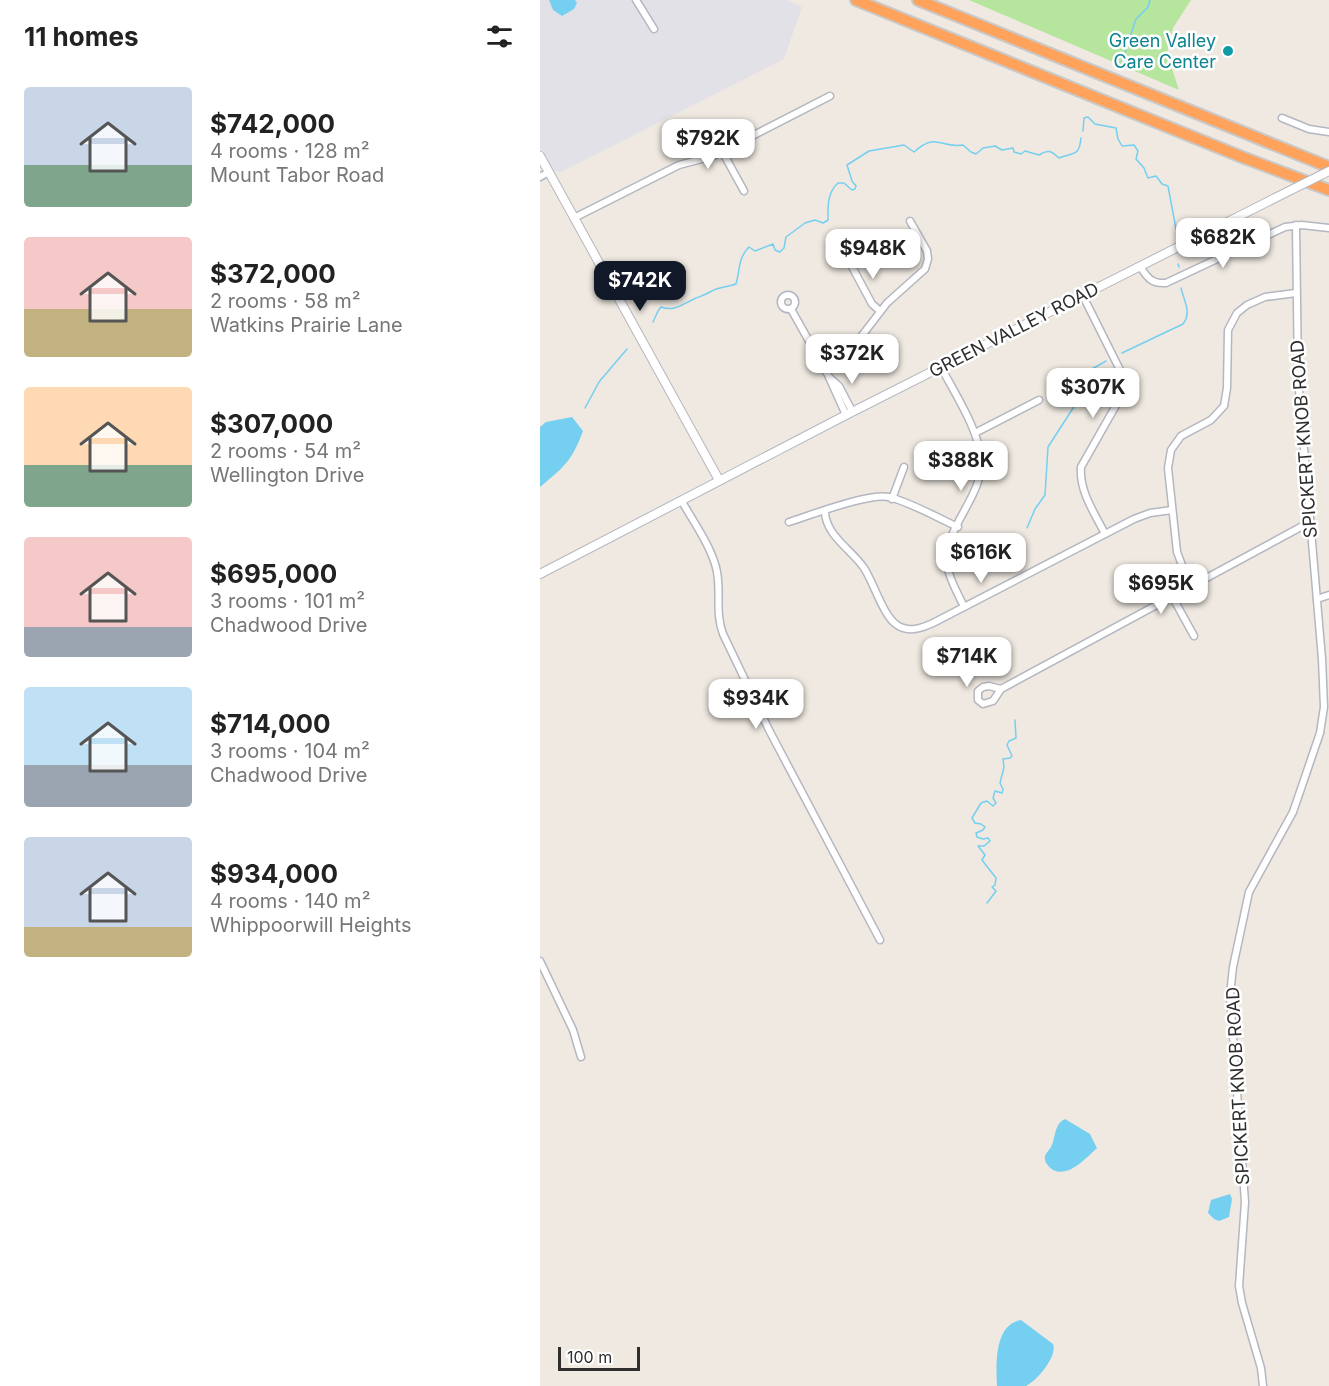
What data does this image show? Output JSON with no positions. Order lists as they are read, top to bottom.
{
  "streets": {
    "street": ["GREEN VALLEY ROAD", "SPICKERT KNOB ROAD"]
  },
  "places": ["Green Valley Care Center"],
  "scale_bar": "100 m",
  "page": {
    "heading": "11 homes",
    "list": [
      {
        "name": "$742,000",
        "note": "4 rooms · 128 m² · Mount Tabor Road"
      },
      {
        "name": "$372,000",
        "note": "2 rooms · 58 m² · Watkins Prairie Lane"
      },
      {
        "name": "$307,000",
        "note": "2 rooms · 54 m² · Wellington Drive"
      },
      {
        "name": "$695,000",
        "note": "3 rooms · 101 m² · Chadwood Drive"
      },
      {
        "name": "$714,000",
        "note": "3 rooms · 104 m² · Chadwood Drive"
      },
      {
        "name": "$934,000",
        "note": "4 rooms · 140 m² · Whippoorwill Heights"
      }
    ],
    "price": [
      "$792K",
      "$682K",
      "$948K",
      "$742K",
      "$372K",
      "$307K",
      "$388K",
      "$616K",
      "$695K",
      "$714K",
      "$934K"
    ],
    "scale": "100 m"
  }
}
